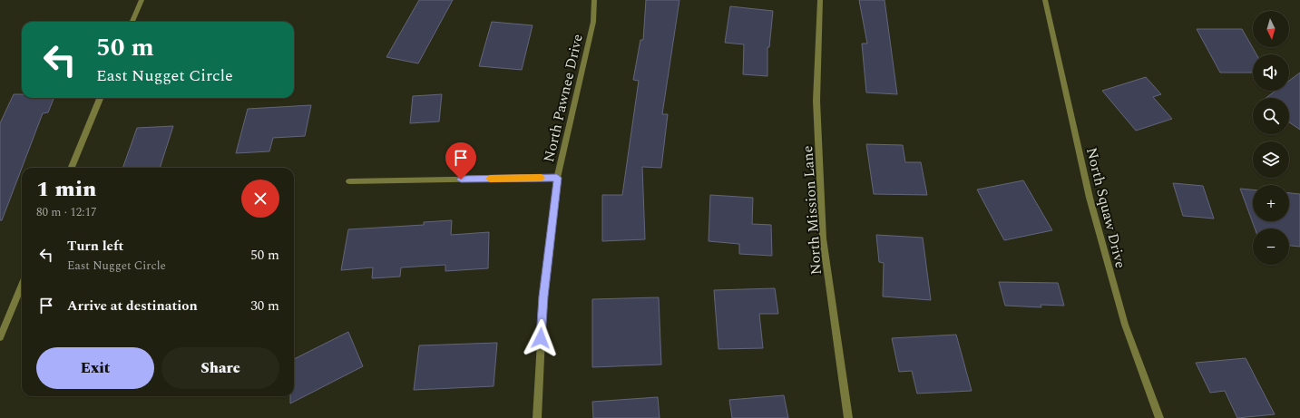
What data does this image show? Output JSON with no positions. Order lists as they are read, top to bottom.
{
  "streets": {
    "street": ["North Pawnee Drive", "North Squaw Drive", "North Mission Lane"]
  },
  "north": "bottom",
  "page": {
    "map_buttons": ["+", "−"],
    "turn": ["50 m", "East Nugget Circle"],
    "heading": ["1 min", "80 m · 12:17"],
    "list": [
      {
        "name": "Turn left",
        "note": "East Nugget Circle",
        "value": "50 m"
      },
      {
        "name": "Arrive at destination",
        "value": "30 m"
      }
    ],
    "buttons": ["Exit", "Share"]
  }
}
